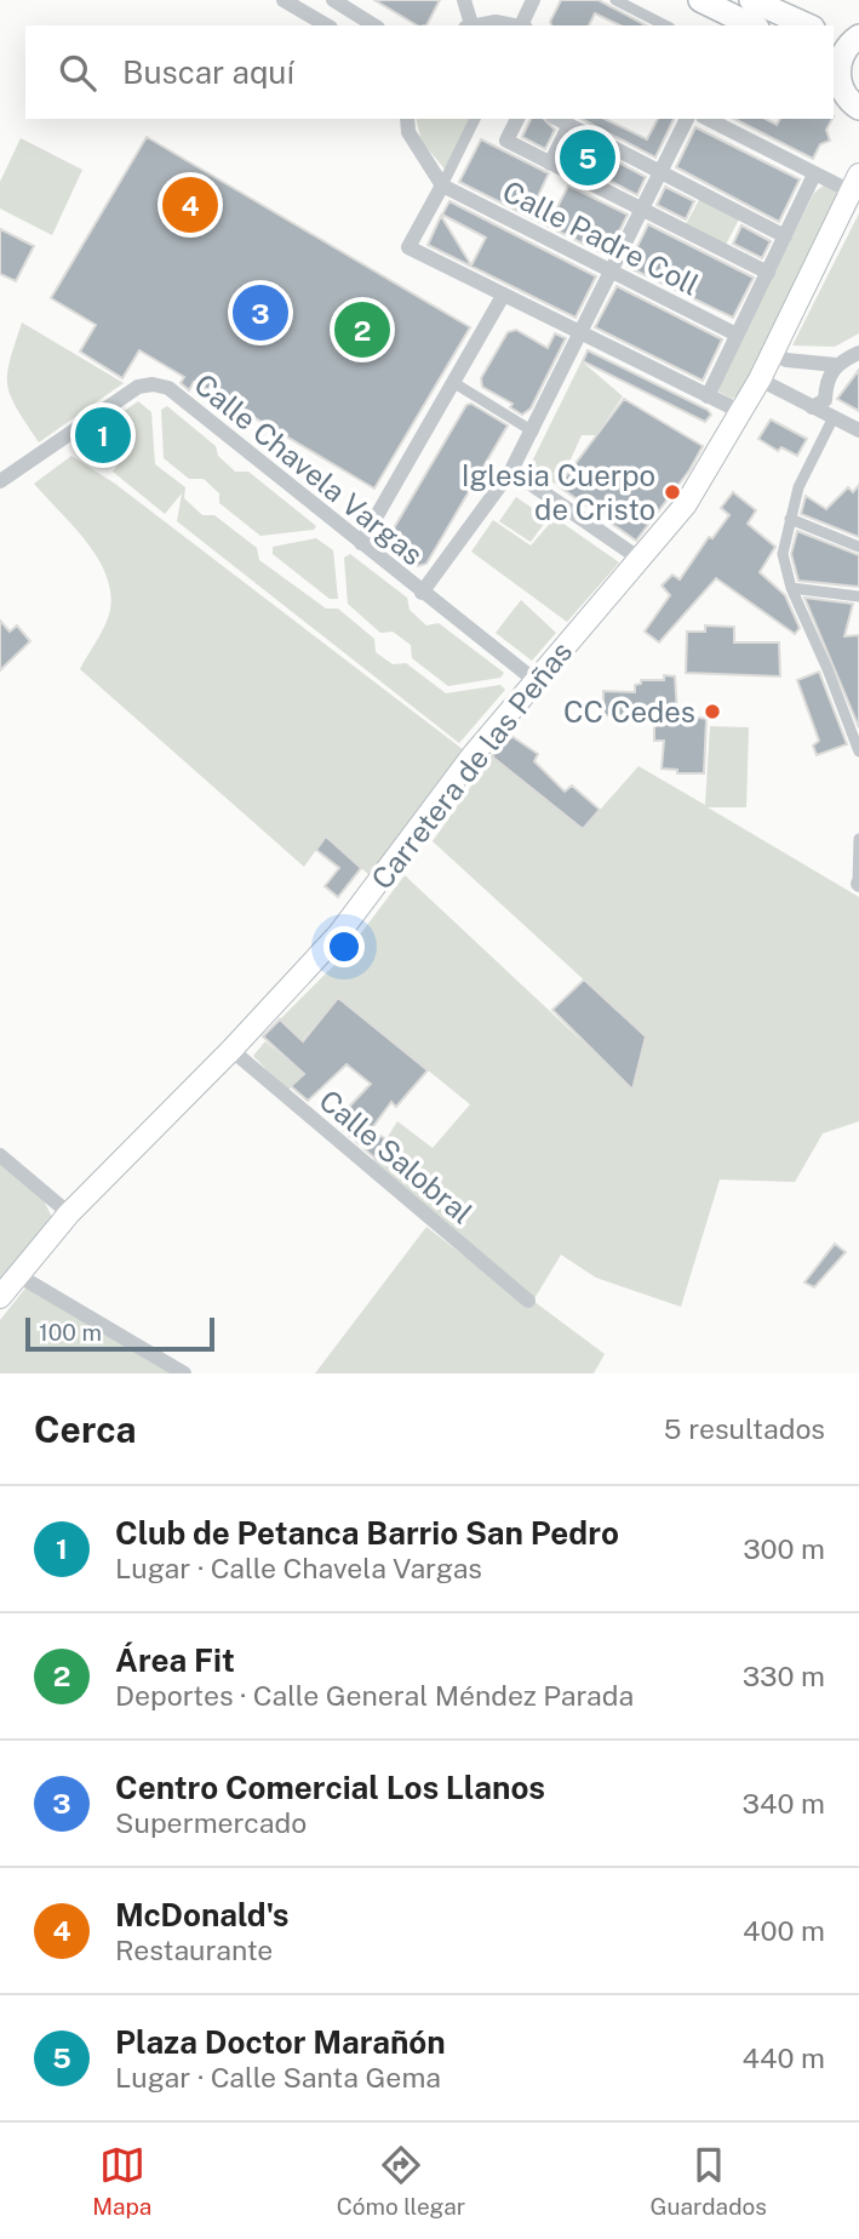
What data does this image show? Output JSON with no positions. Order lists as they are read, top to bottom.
{
  "streets": {
    "main road": ["Carretera de las Peñas"],
    "street": ["Calle Padre Coll", "Calle Chavela Vargas", "Calle Salobral"]
  },
  "crossings": [
    ["Calle Chavela Vargas", "Carretera de las Peñas"],
    ["Carretera de las Peñas", "Calle Salobral"]
  ],
  "places": ["Iglesia Cuerpo de Cristo", "CC Cedes"],
  "scale_bar": "100 m",
  "page": {
    "search": "Buscar aquí",
    "pins": [
      "5",
      "4",
      "3",
      "2",
      "1"
    ],
    "scale": "100 m",
    "heading": ["Cerca", "5 resultados"],
    "list": [
      {
        "mark": "1",
        "name": "Club de Petanca Barrio San Pedro",
        "note": "Lugar · Calle Chavela Vargas",
        "value": "300 m"
      },
      {
        "mark": "2",
        "name": "Área Fit",
        "note": "Deportes · Calle General Méndez Parada",
        "value": "330 m"
      },
      {
        "mark": "3",
        "name": "Centro Comercial Los Llanos",
        "note": "Supermercado",
        "value": "340 m"
      },
      {
        "mark": "4",
        "name": "McDonald's",
        "note": "Restaurante",
        "value": "400 m"
      },
      {
        "mark": "5",
        "name": "Plaza Doctor Marañón",
        "note": "Lugar · Calle Santa Gema",
        "value": "440 m"
      }
    ],
    "nav": ["Mapa", "Cómo llegar", "Guardados"]
  }
}
